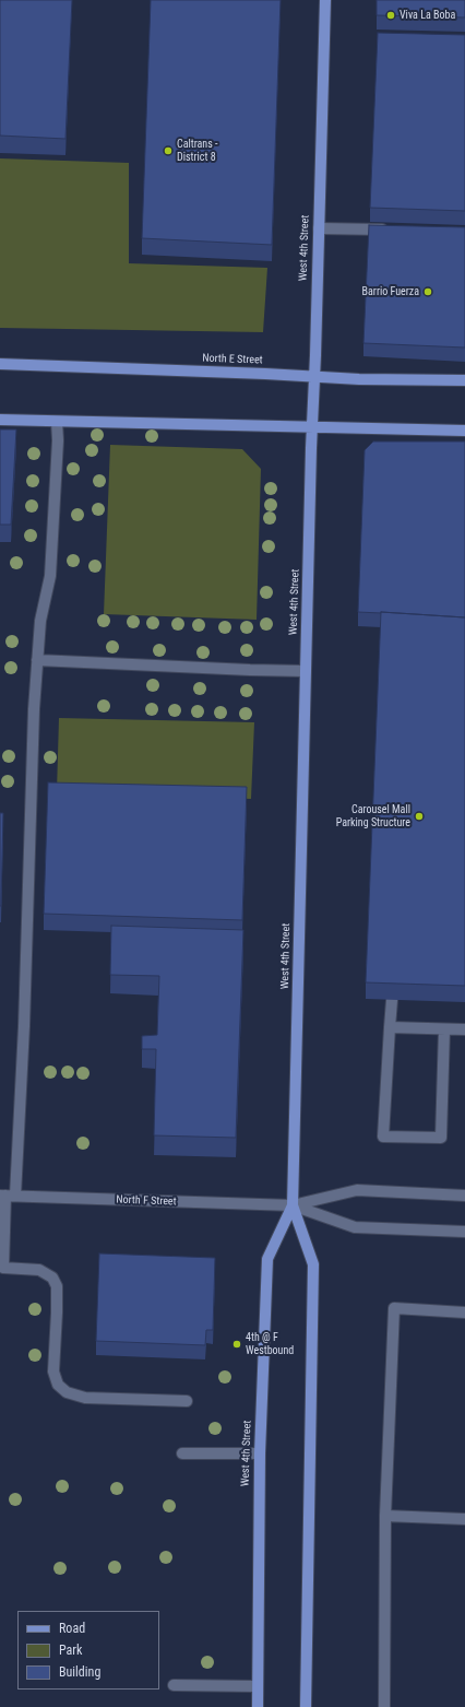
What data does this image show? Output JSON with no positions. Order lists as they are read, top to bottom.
{
  "streets": {
    "main road": ["West 4th Street", "North E Street"],
    "street": ["North F Street"]
  },
  "crossings": [
    ["West 4th Street", "North E Street"],
    ["West 4th Street", "North F Street"]
  ],
  "places": [
    "Viva La Boba",
    "Caltrans - District 8",
    "Barrio Fuerza",
    "Carousel Mall Parking Structure",
    "4th @ F Westbound"
  ],
  "legend": ["Road", "Park", "Building"]
}
